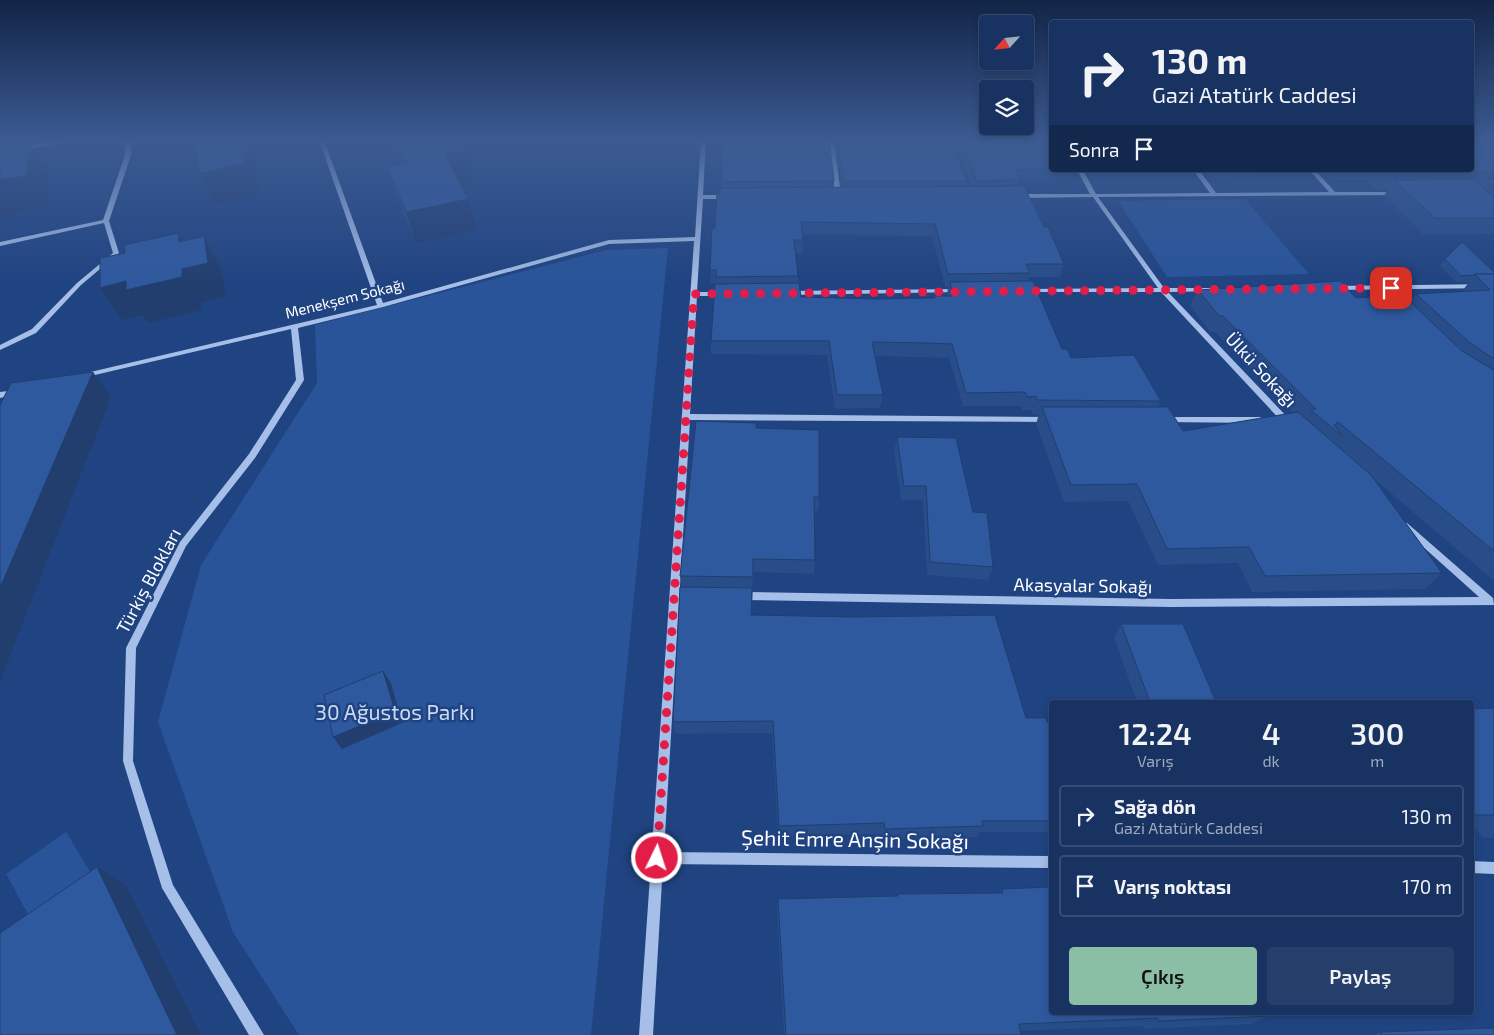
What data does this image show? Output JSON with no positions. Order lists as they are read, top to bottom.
{
  "streets": {
    "street": [
      "Menekşem Sokağı",
      "Ülkü Sokağı",
      "Türkiş Blokları",
      "Akasyalar Sokağı",
      "Şehit Emre Anşin Sokağı"
    ]
  },
  "crossings": [
    ["Menekşem Sokağı", "Türkiş Blokları"]
  ],
  "parks": ["30 Ağustos Parkı"],
  "north": "bottom left",
  "page": {
    "turn": ["130 m", "Gazi Atatürk Caddesi"],
    "then": "Sonra",
    "eta": [
      "12:24",
      "Varış",
      "4",
      "dk",
      "300",
      "m"
    ],
    "list": [
      {
        "name": "Sağa dön",
        "note": "Gazi Atatürk Caddesi",
        "value": "130 m"
      },
      {
        "name": "Varış noktası",
        "value": "170 m"
      }
    ],
    "buttons": ["Çıkış", "Paylaş"]
  }
}
